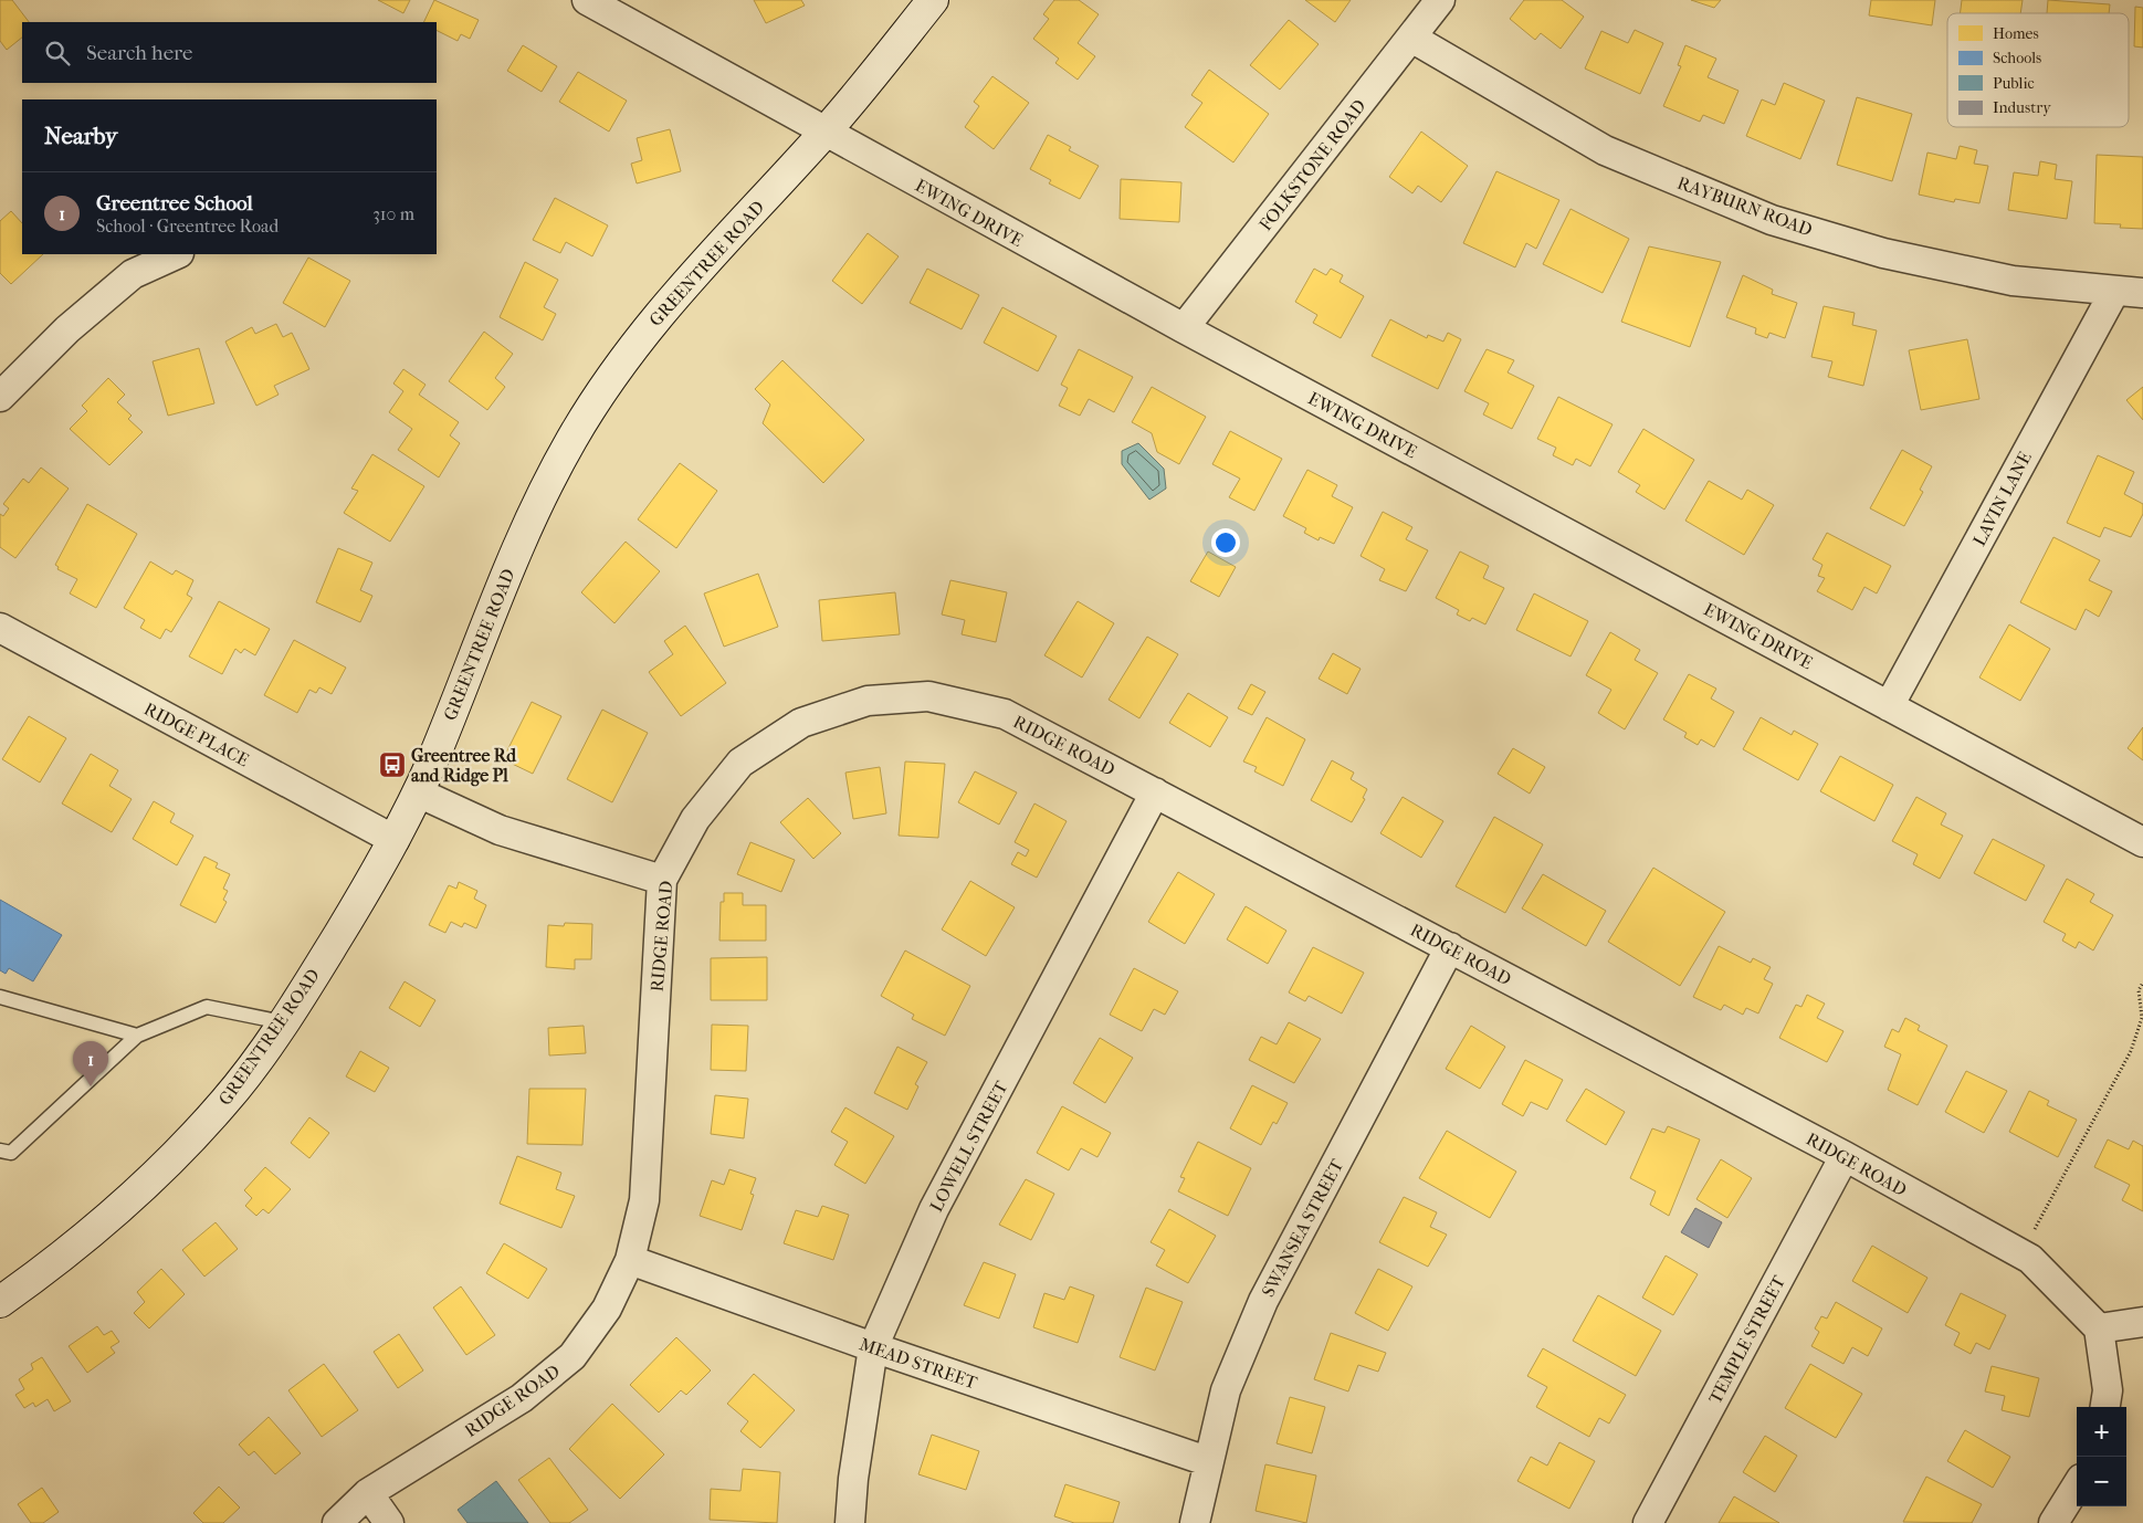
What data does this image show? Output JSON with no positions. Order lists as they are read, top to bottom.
{
  "streets": {
    "street": [
      "FOLKSTONE ROAD",
      "RAYBURN ROAD",
      "EWING DRIVE",
      "GREENTREE ROAD",
      "LAVIN LANE",
      "RIDGE PLACE",
      "RIDGE ROAD",
      "LOWELL STREET",
      "SWANSEA STREET",
      "TEMPLE STREET",
      "MEAD STREET"
    ]
  },
  "crossings": [
    ["FOLKSTONE ROAD", "RAYBURN ROAD"],
    ["FOLKSTONE ROAD", "EWING DRIVE"],
    ["RAYBURN ROAD", "LAVIN LANE"],
    ["EWING DRIVE", "GREENTREE ROAD"],
    ["EWING DRIVE", "LAVIN LANE"],
    ["GREENTREE ROAD", "RIDGE PLACE"],
    ["RIDGE ROAD", "LOWELL STREET"],
    ["RIDGE ROAD", "SWANSEA STREET"],
    ["RIDGE ROAD", "TEMPLE STREET"],
    ["RIDGE ROAD", "MEAD STREET"],
    ["LOWELL STREET", "MEAD STREET"],
    ["SWANSEA STREET", "MEAD STREET"]
  ],
  "places": {
    "bus stop": ["Greentree Rd and Ridge Pl"]
  },
  "legend": [
    "Homes",
    "Schools",
    "Public",
    "Industry"
  ],
  "page": {
    "search": "Search here",
    "heading": "Nearby",
    "list": [
      {
        "mark": "1",
        "name": "Greentree School",
        "note": "School · Greentree Road",
        "value": "310 m"
      }
    ],
    "pins": "1",
    "map_buttons": ["+", "−"]
  }
}
